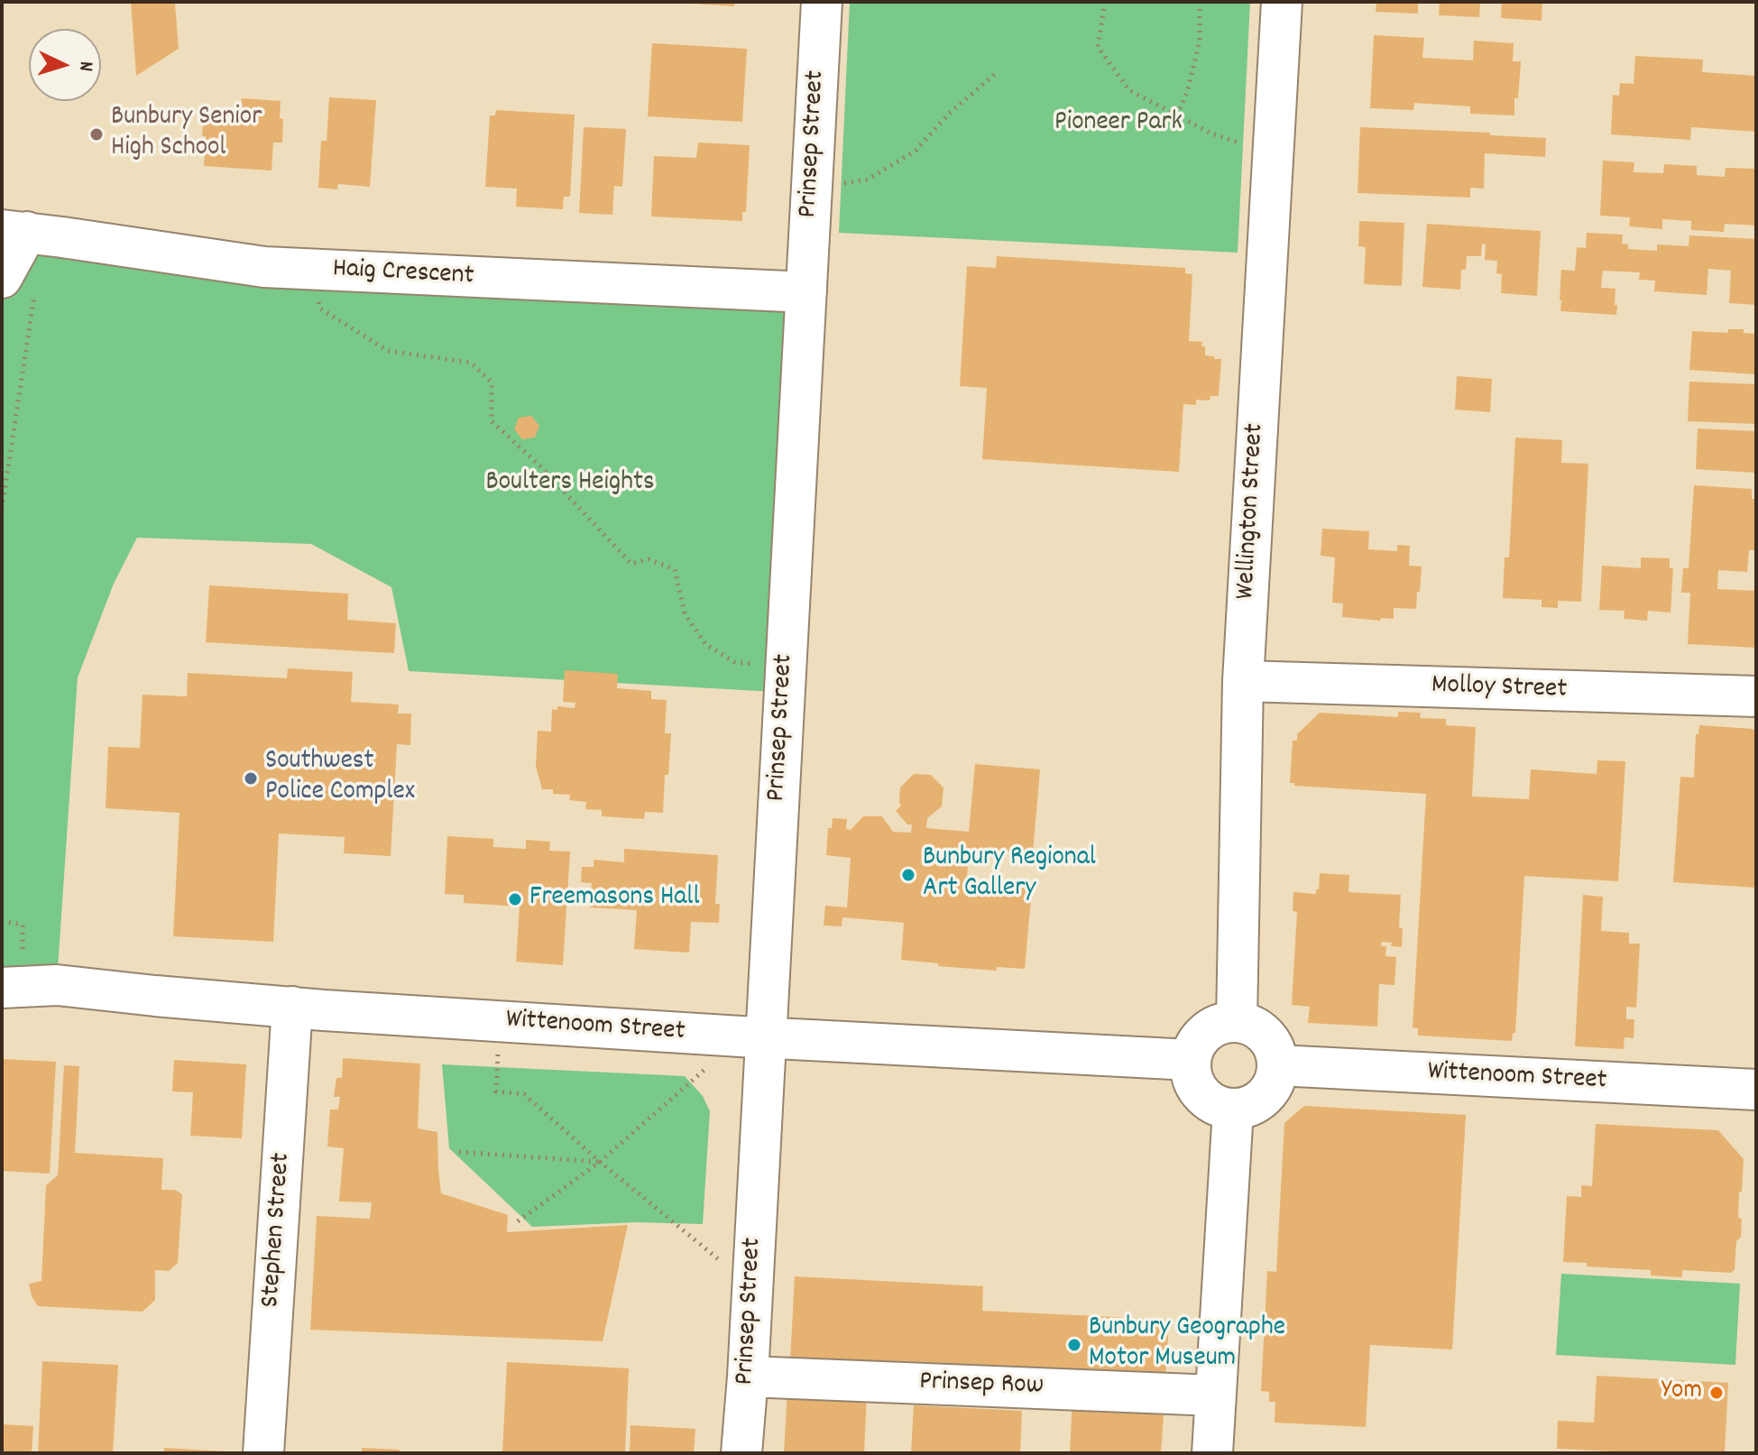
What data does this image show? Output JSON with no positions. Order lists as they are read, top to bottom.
{
  "streets": {
    "street": [
      "Prinsep Street",
      "Haig Crescent",
      "Wellington Street",
      "Molloy Street",
      "Wittenoom Street",
      "Stephen Street",
      "Prinsep Row"
    ]
  },
  "crossings": [
    ["Prinsep Street", "Haig Crescent"],
    ["Prinsep Street", "Wittenoom Street"],
    ["Prinsep Street", "Prinsep Row"],
    ["Wellington Street", "Molloy Street"],
    ["Wellington Street", "Wittenoom Street"],
    ["Wittenoom Street", "Stephen Street"]
  ],
  "parks": ["Pioneer Park", "Boulters Heights"],
  "places": [
    "Bunbury Senior High School",
    "Southwest Police Complex",
    "Bunbury Regional Art Gallery",
    "Freemasons Hall",
    "Bunbury Geographe Motor Museum",
    "Yom"
  ],
  "north": "right"
}
